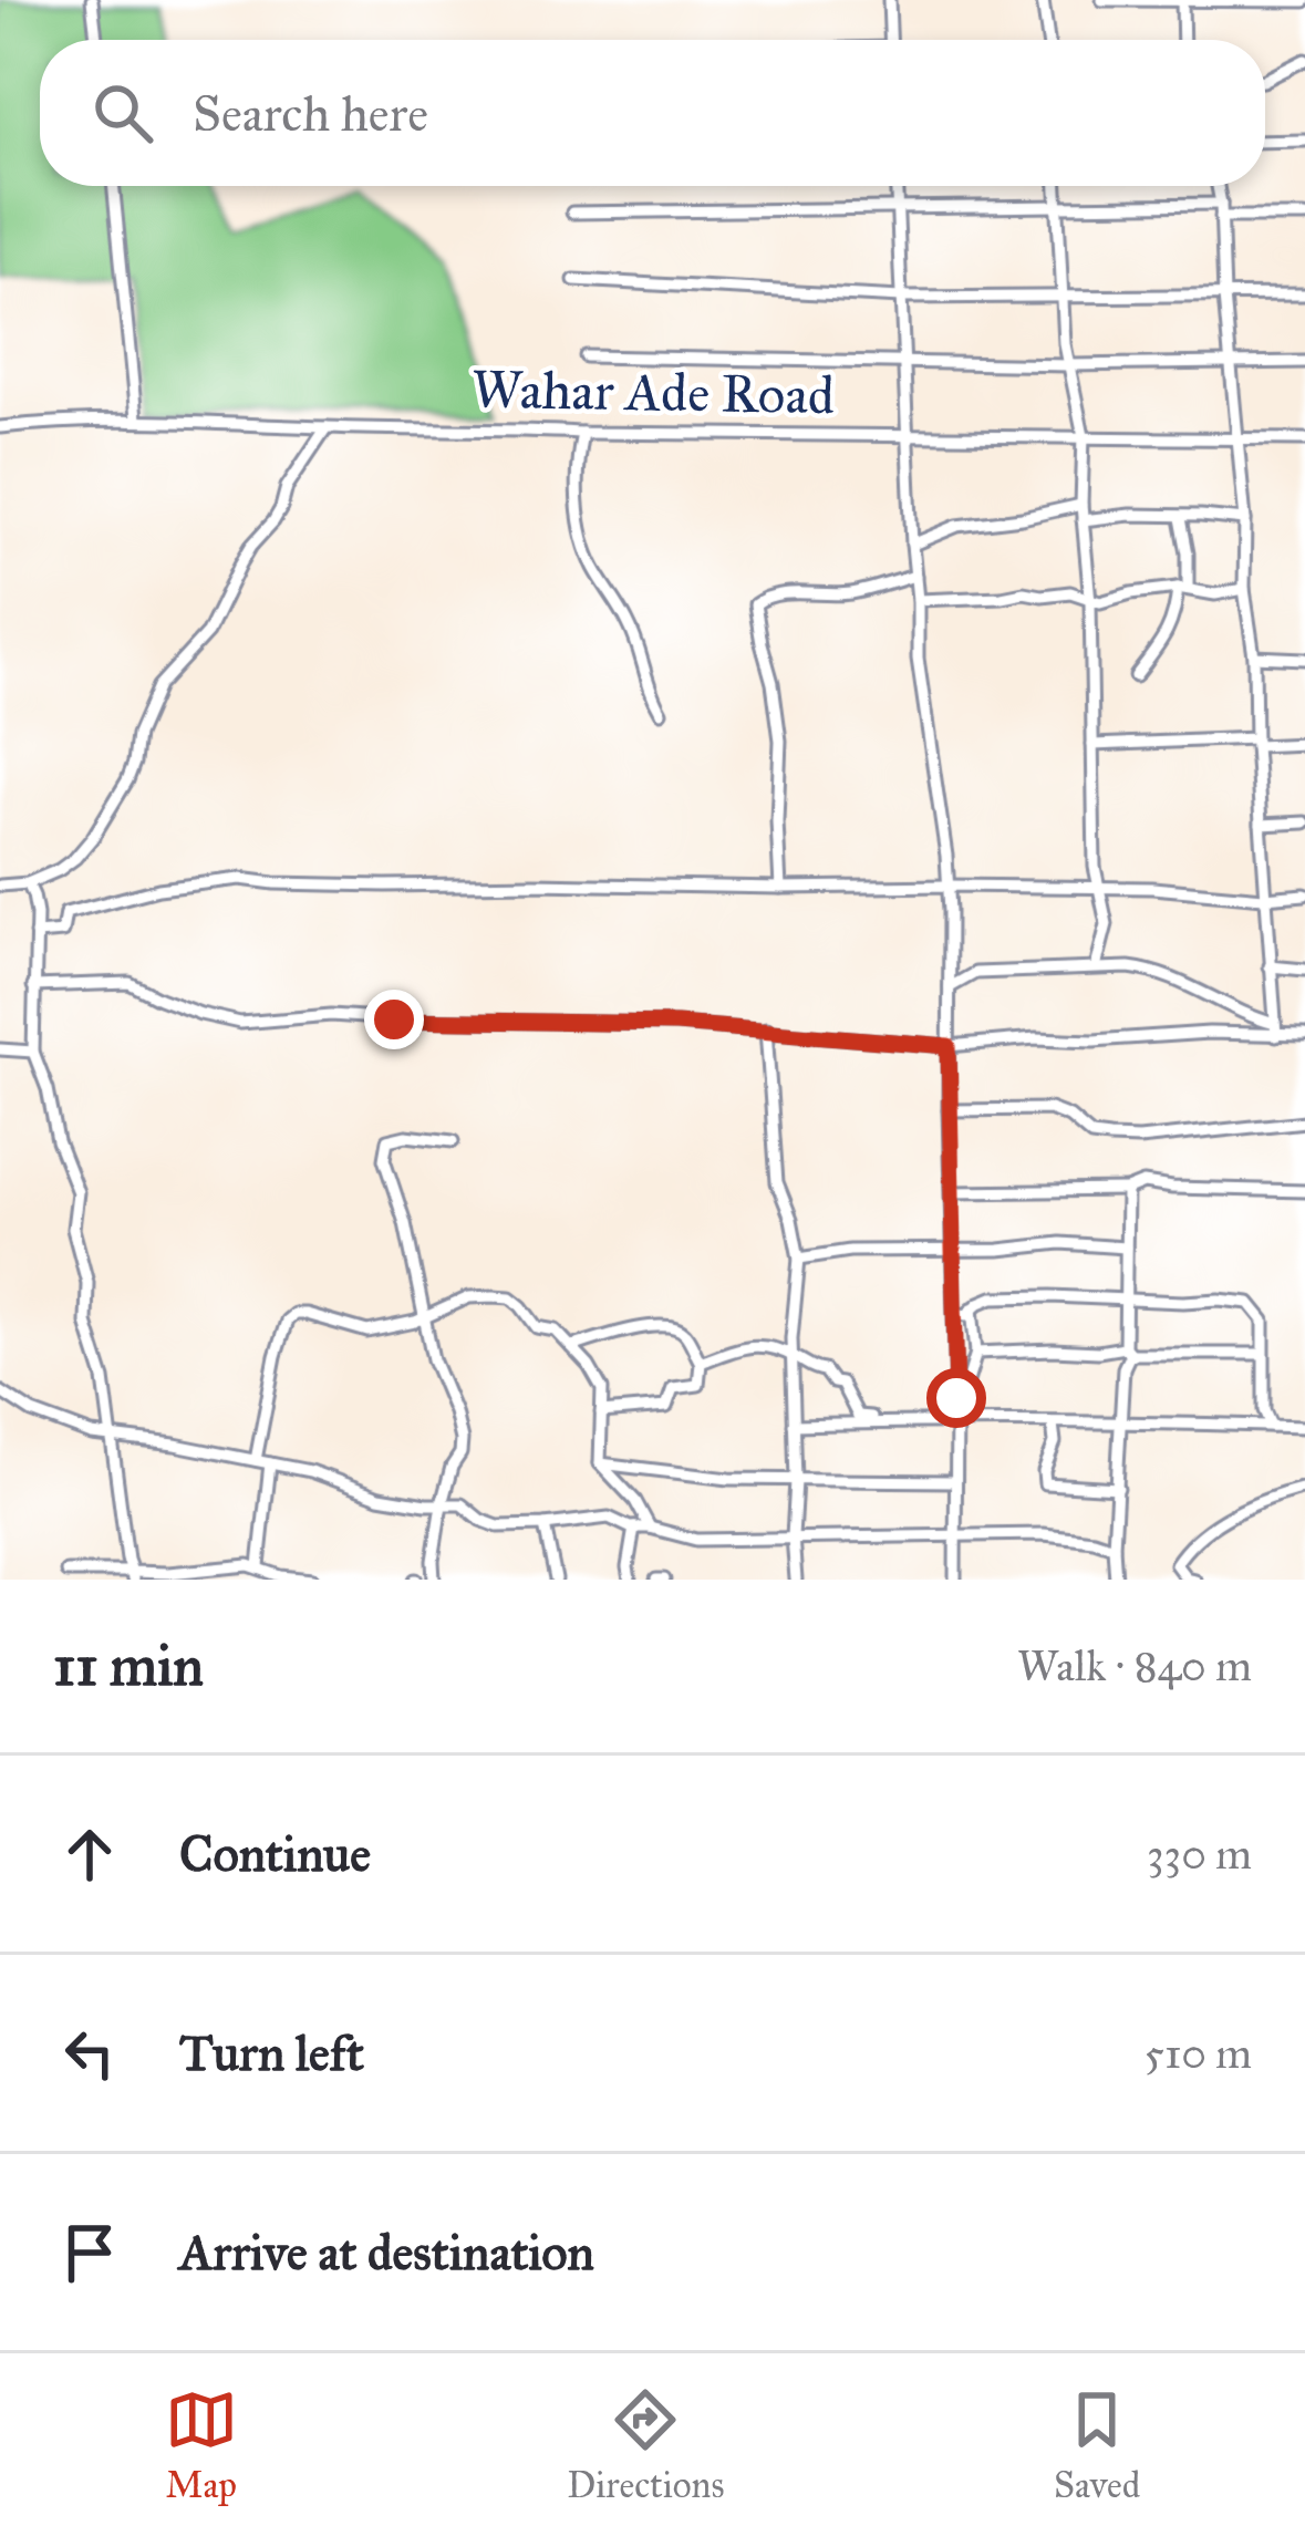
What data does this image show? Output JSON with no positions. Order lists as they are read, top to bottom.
{
  "streets": {
    "street": ["Wahar Ade Road"]
  },
  "page": {
    "search": "Search here",
    "heading": ["11 min", "Walk · 840 m"],
    "list": [
      ["Continue", "330 m"],
      ["Turn left", "510 m"],
      "Arrive at destination"
    ],
    "nav": ["Map", "Directions", "Saved"]
  }
}
